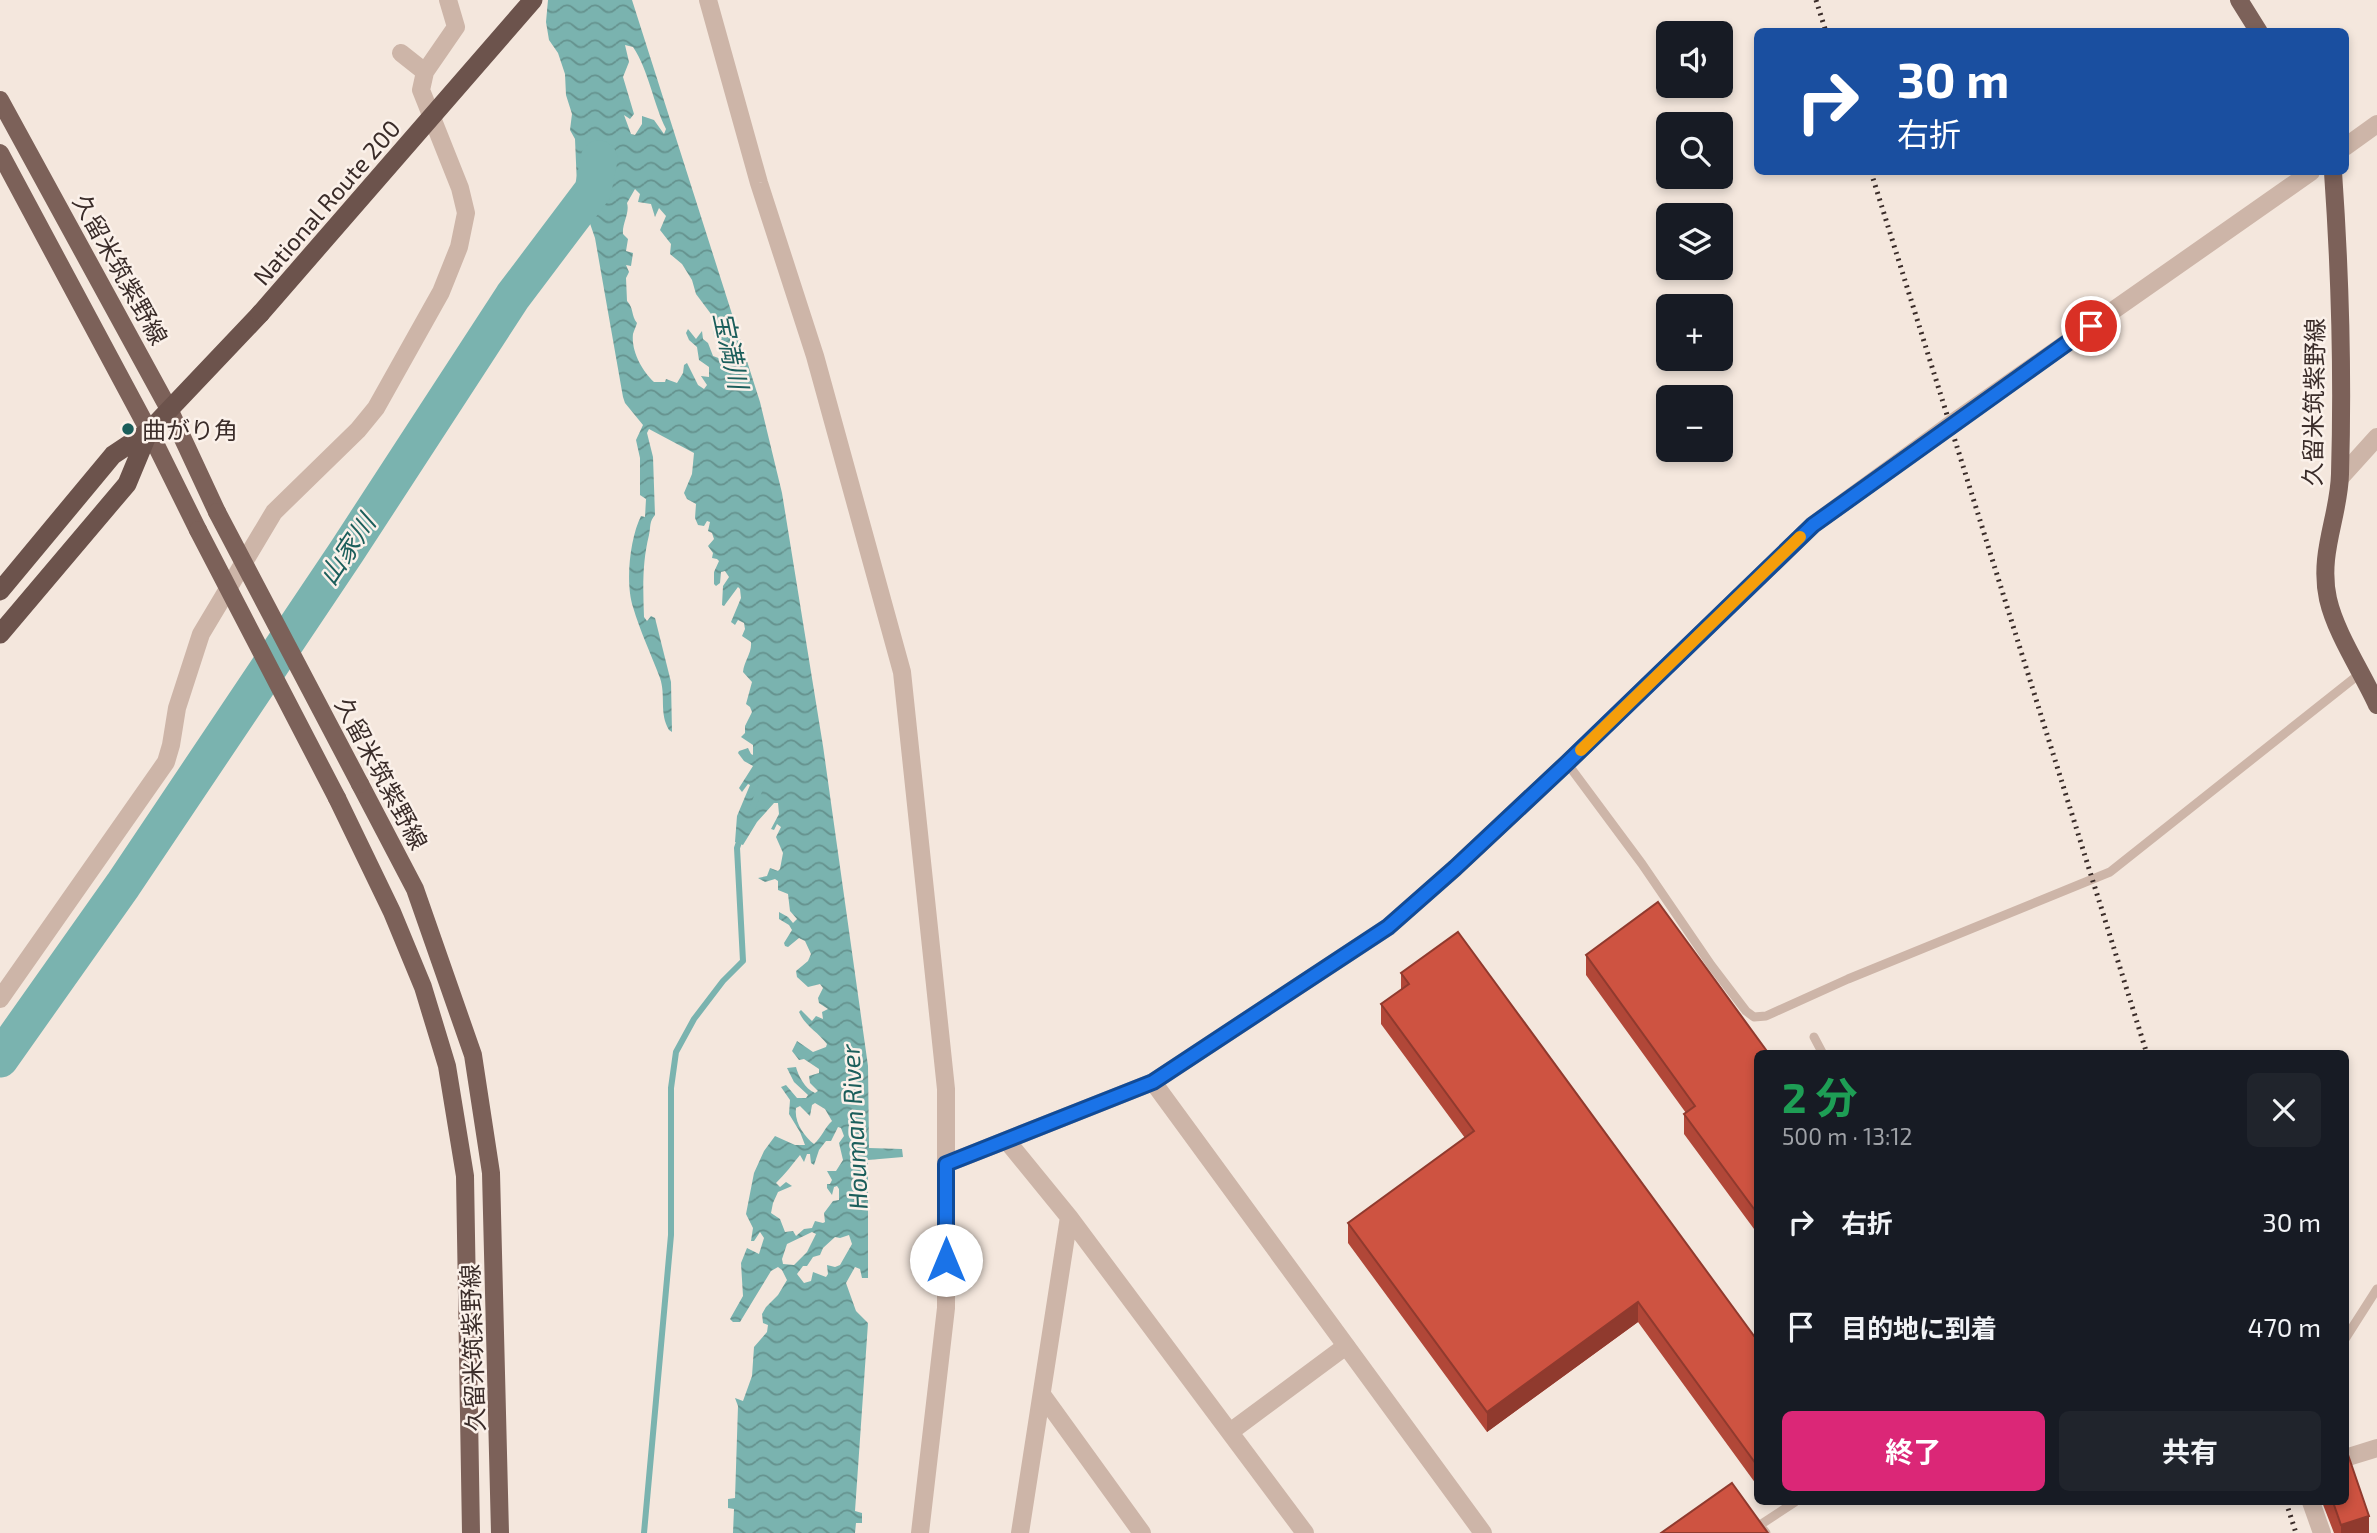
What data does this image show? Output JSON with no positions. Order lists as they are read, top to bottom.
{
  "streets": {
    "highway": ["National Route 200"],
    "main road": ["久留米筑紫野線"]
  },
  "crossings": [
    ["National Route 200", "久留米筑紫野線"]
  ],
  "water": ["宝満川", "山家川", "Houman River"],
  "places": ["曲がり角"],
  "page": {
    "map_buttons": ["+", "−"],
    "turn": ["30 m", "右折"],
    "heading": ["2 分", "500 m · 13:12"],
    "list": [
      {
        "name": "右折",
        "value": "30 m"
      },
      {
        "name": "目的地に到着",
        "value": "470 m"
      }
    ],
    "buttons": ["終了", "共有"]
  }
}
